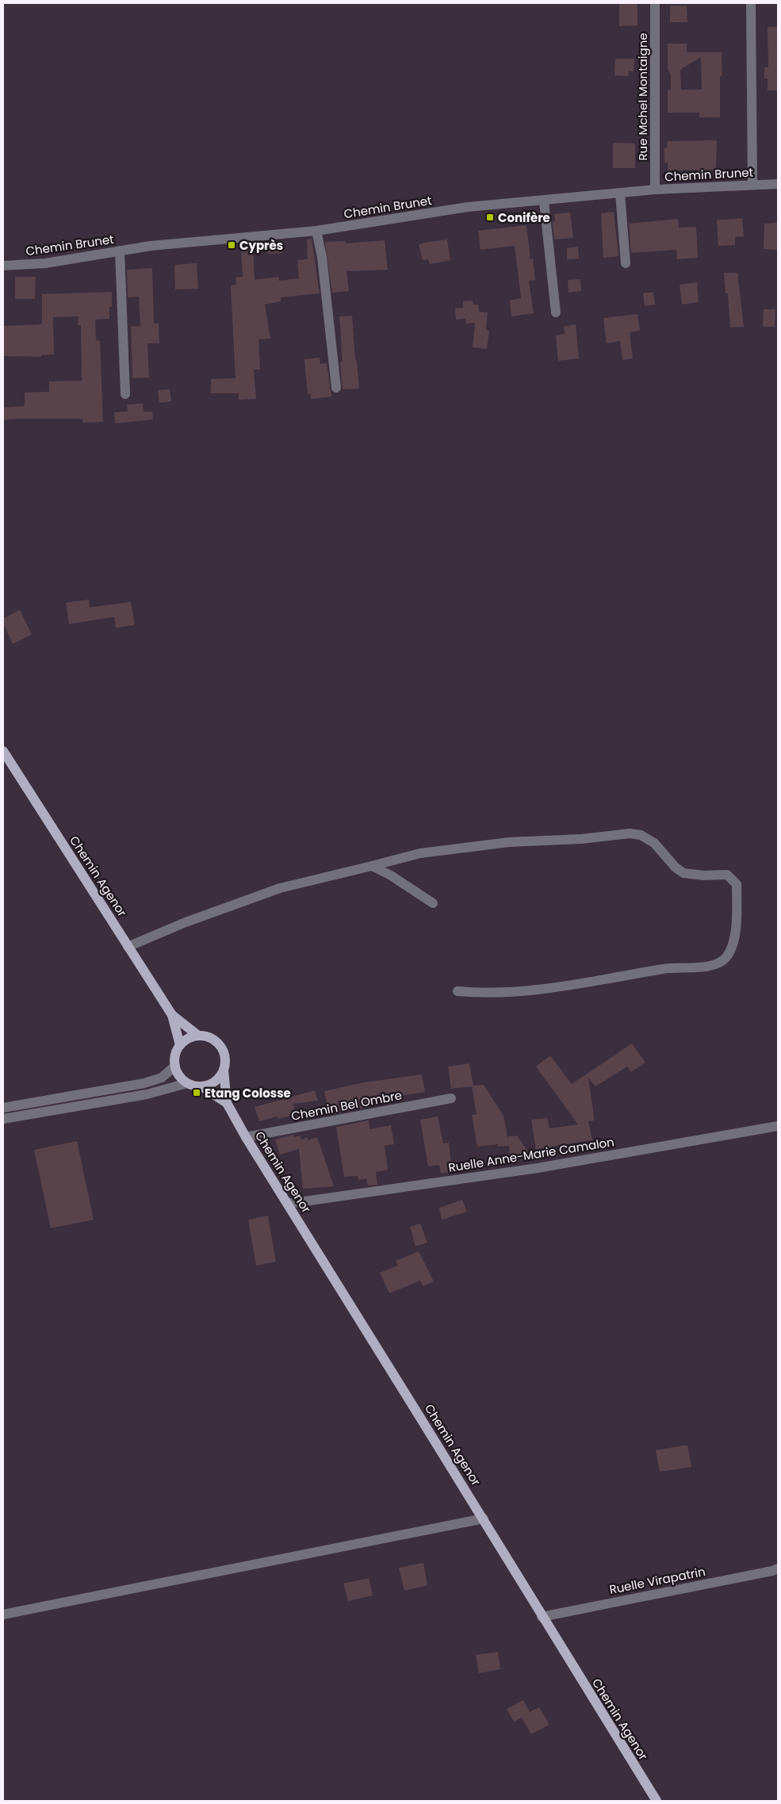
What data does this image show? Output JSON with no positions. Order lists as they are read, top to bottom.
{
  "streets": {
    "main road": ["Chemin Agenor"],
    "street": [
      "Rue Mchel Montaigne",
      "Chemin Brunet",
      "Chemin Bel Ombre",
      "Ruelle Anne-Marie Camalon",
      "Ruelle Virapatrin"
    ]
  },
  "crossings": [
    ["Rue Mchel Montaigne", "Chemin Brunet"],
    ["Chemin Agenor", "Chemin Bel Ombre"],
    ["Chemin Agenor", "Ruelle Anne-Marie Camalon"],
    ["Chemin Agenor", "Ruelle Virapatrin"]
  ],
  "places": {
    "transit": ["Conifère", "Cyprès", "Etang Colosse"]
  }
}
